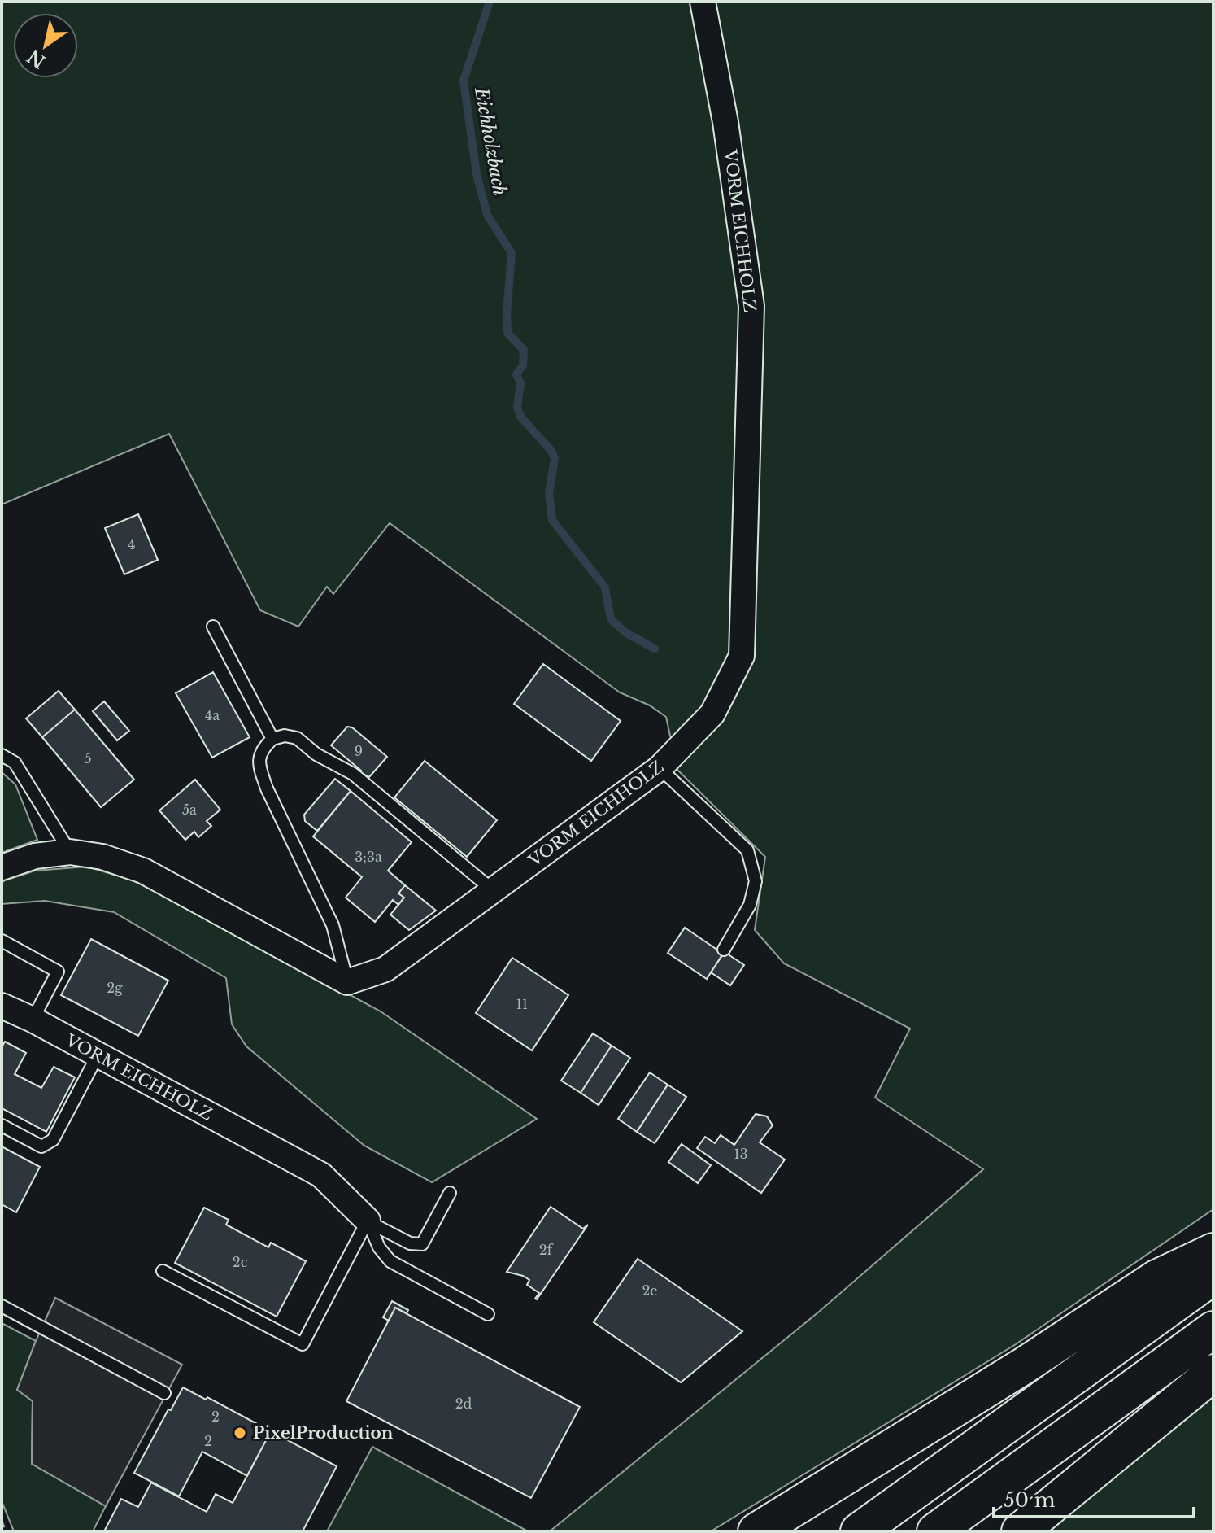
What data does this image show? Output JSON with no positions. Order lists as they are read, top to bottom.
{
  "streets": {
    "street": ["VORM EICHHOLZ"]
  },
  "water": ["Eichholzbach"],
  "places": ["PixelProduction"],
  "house_numbers": [
    "4",
    "4a",
    "9",
    "5",
    "5a",
    "3;3a",
    "2g",
    "11",
    "13",
    "2f",
    "2c",
    "2e",
    "2d",
    "2",
    "2"
  ],
  "scale_bar": "50 m",
  "north": "bottom left"
}
